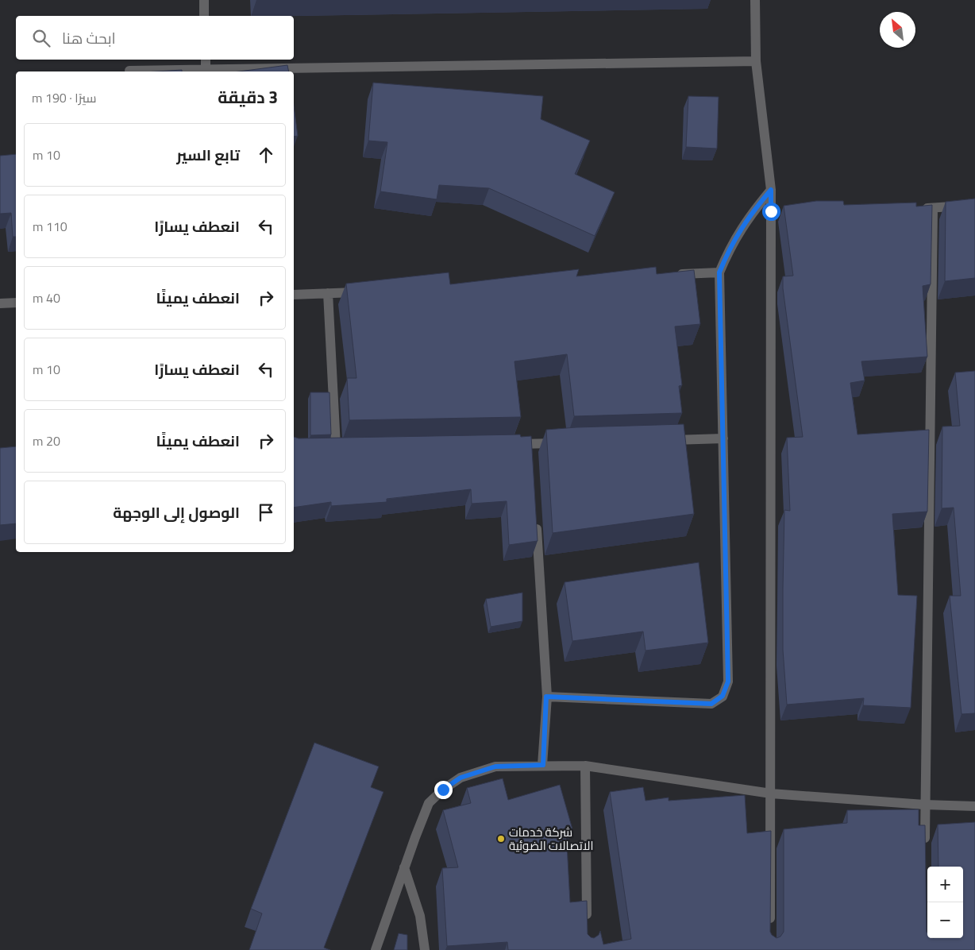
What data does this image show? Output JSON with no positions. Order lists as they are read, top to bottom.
{
  "places": ["شركة خدمات الاتصالات الضوئية"],
  "north": "top left",
  "page": {
    "search": "ابحث هنا",
    "heading": ["3 دقيقة", "سيرًا · 190 m"],
    "list": [
      ["تابع السير", "10 m"],
      ["انعطف يسارًا", "110 m"],
      ["انعطف يمينًا", "40 m"],
      ["انعطف يسارًا", "10 m"],
      ["انعطف يمينًا", "20 m"],
      "الوصول إلى الوجهة"
    ],
    "map_buttons": ["+", "−"]
  }
}
